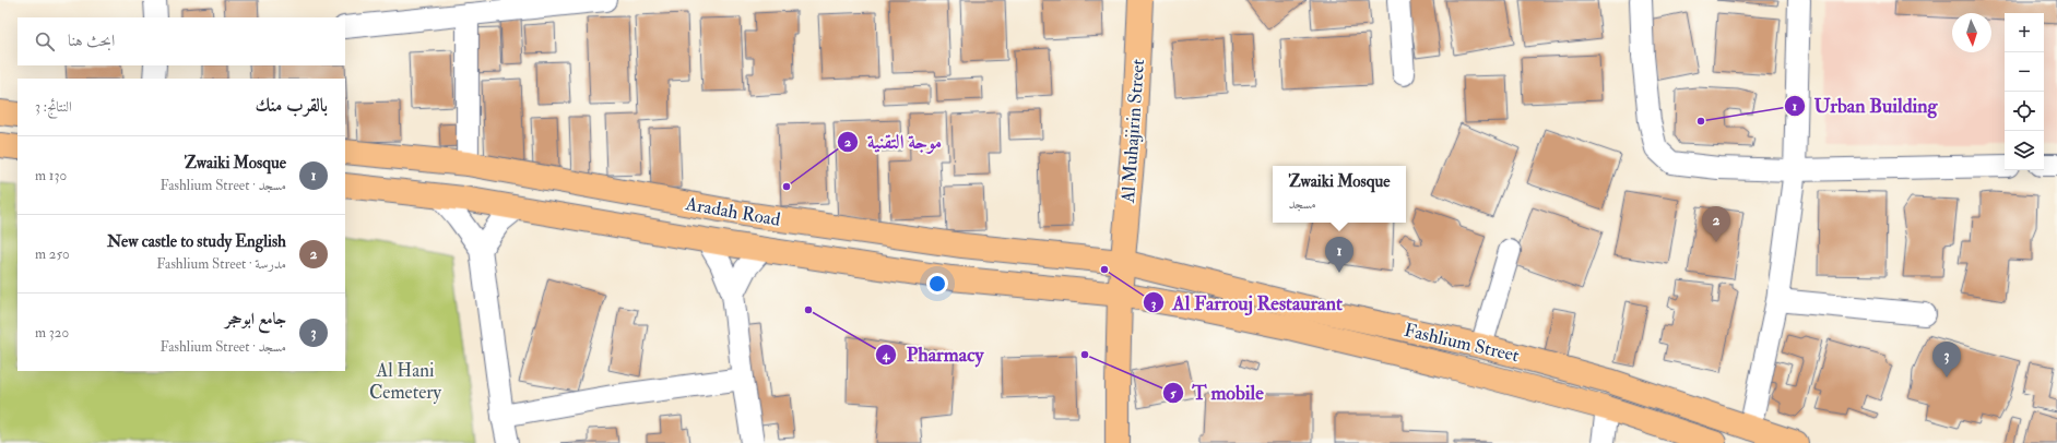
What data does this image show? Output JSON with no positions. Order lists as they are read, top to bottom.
{
  "streets": {
    "main road": ["Al Muhajirin Street", "Aradah Road", "Fashlium Street"]
  },
  "crossings": [
    ["Al Muhajirin Street", "Aradah Road"],
    ["Al Muhajirin Street", "Fashlium Street"],
    ["Aradah Road", "Fashlium Street"]
  ],
  "parks": ["Al Hani Cemetery"],
  "places": [
    "Urban Building",
    "موجة التقنية",
    "Al Farrouj Restaurant",
    "Pharmacy",
    "T mobile"
  ],
  "north": "bottom",
  "page": {
    "map_buttons": ["+", "−"],
    "search": "ابحث هنا",
    "heading": ["بالقرب منك", "النتائج: 3"],
    "list": [
      {
        "mark": "1",
        "name": "Zwaiki Mosque",
        "note": "مسجد · Fashlium Street",
        "value": "130 m"
      },
      {
        "mark": "2",
        "name": "New castle to study English",
        "note": "مدرسة · Fashlium Street",
        "value": "250 m"
      },
      {
        "mark": "3",
        "name": "جامع ابوحجر",
        "note": "مسجد · Fashlium Street",
        "value": "320 m"
      }
    ],
    "popup": ["Zwaiki Mosque", "مسجد"],
    "pins": ["2", "1", "3"]
  }
}
